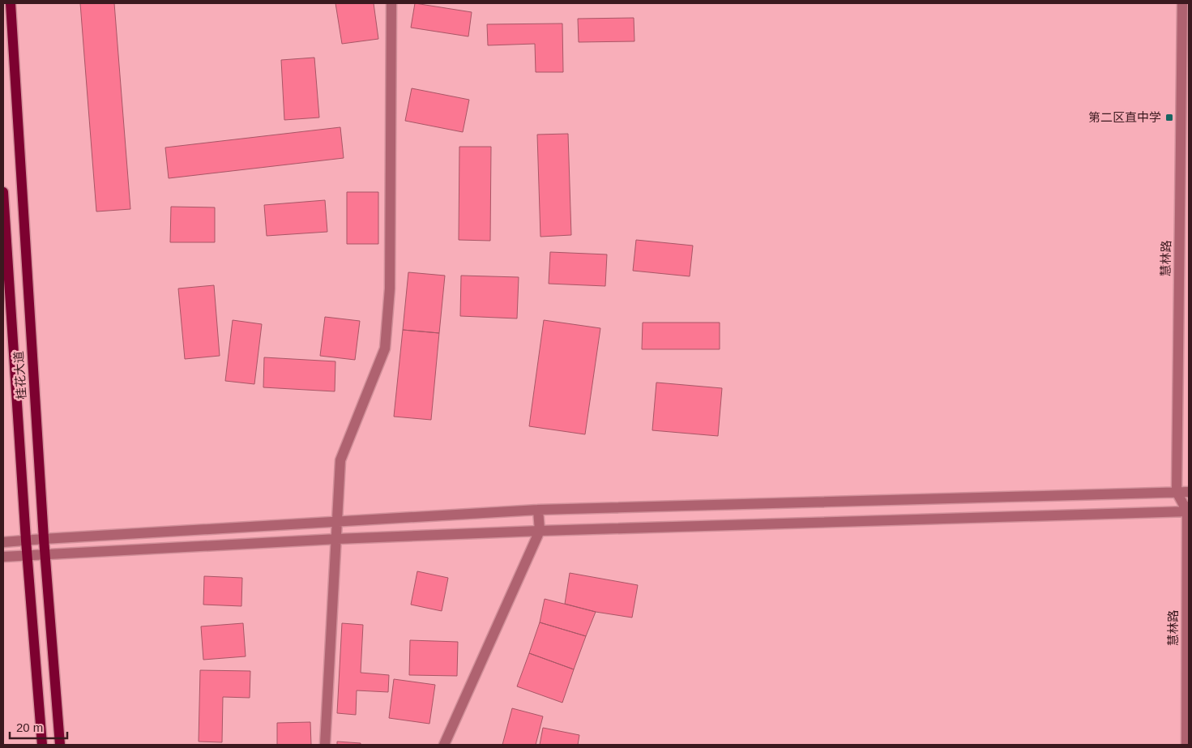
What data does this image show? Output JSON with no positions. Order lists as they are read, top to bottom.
{
  "streets": {
    "main road": ["桂花大道"],
    "street": ["慧林路"]
  },
  "places": {
    "transit": ["第二区直中学"]
  },
  "scale_bar": "20 m"
}
